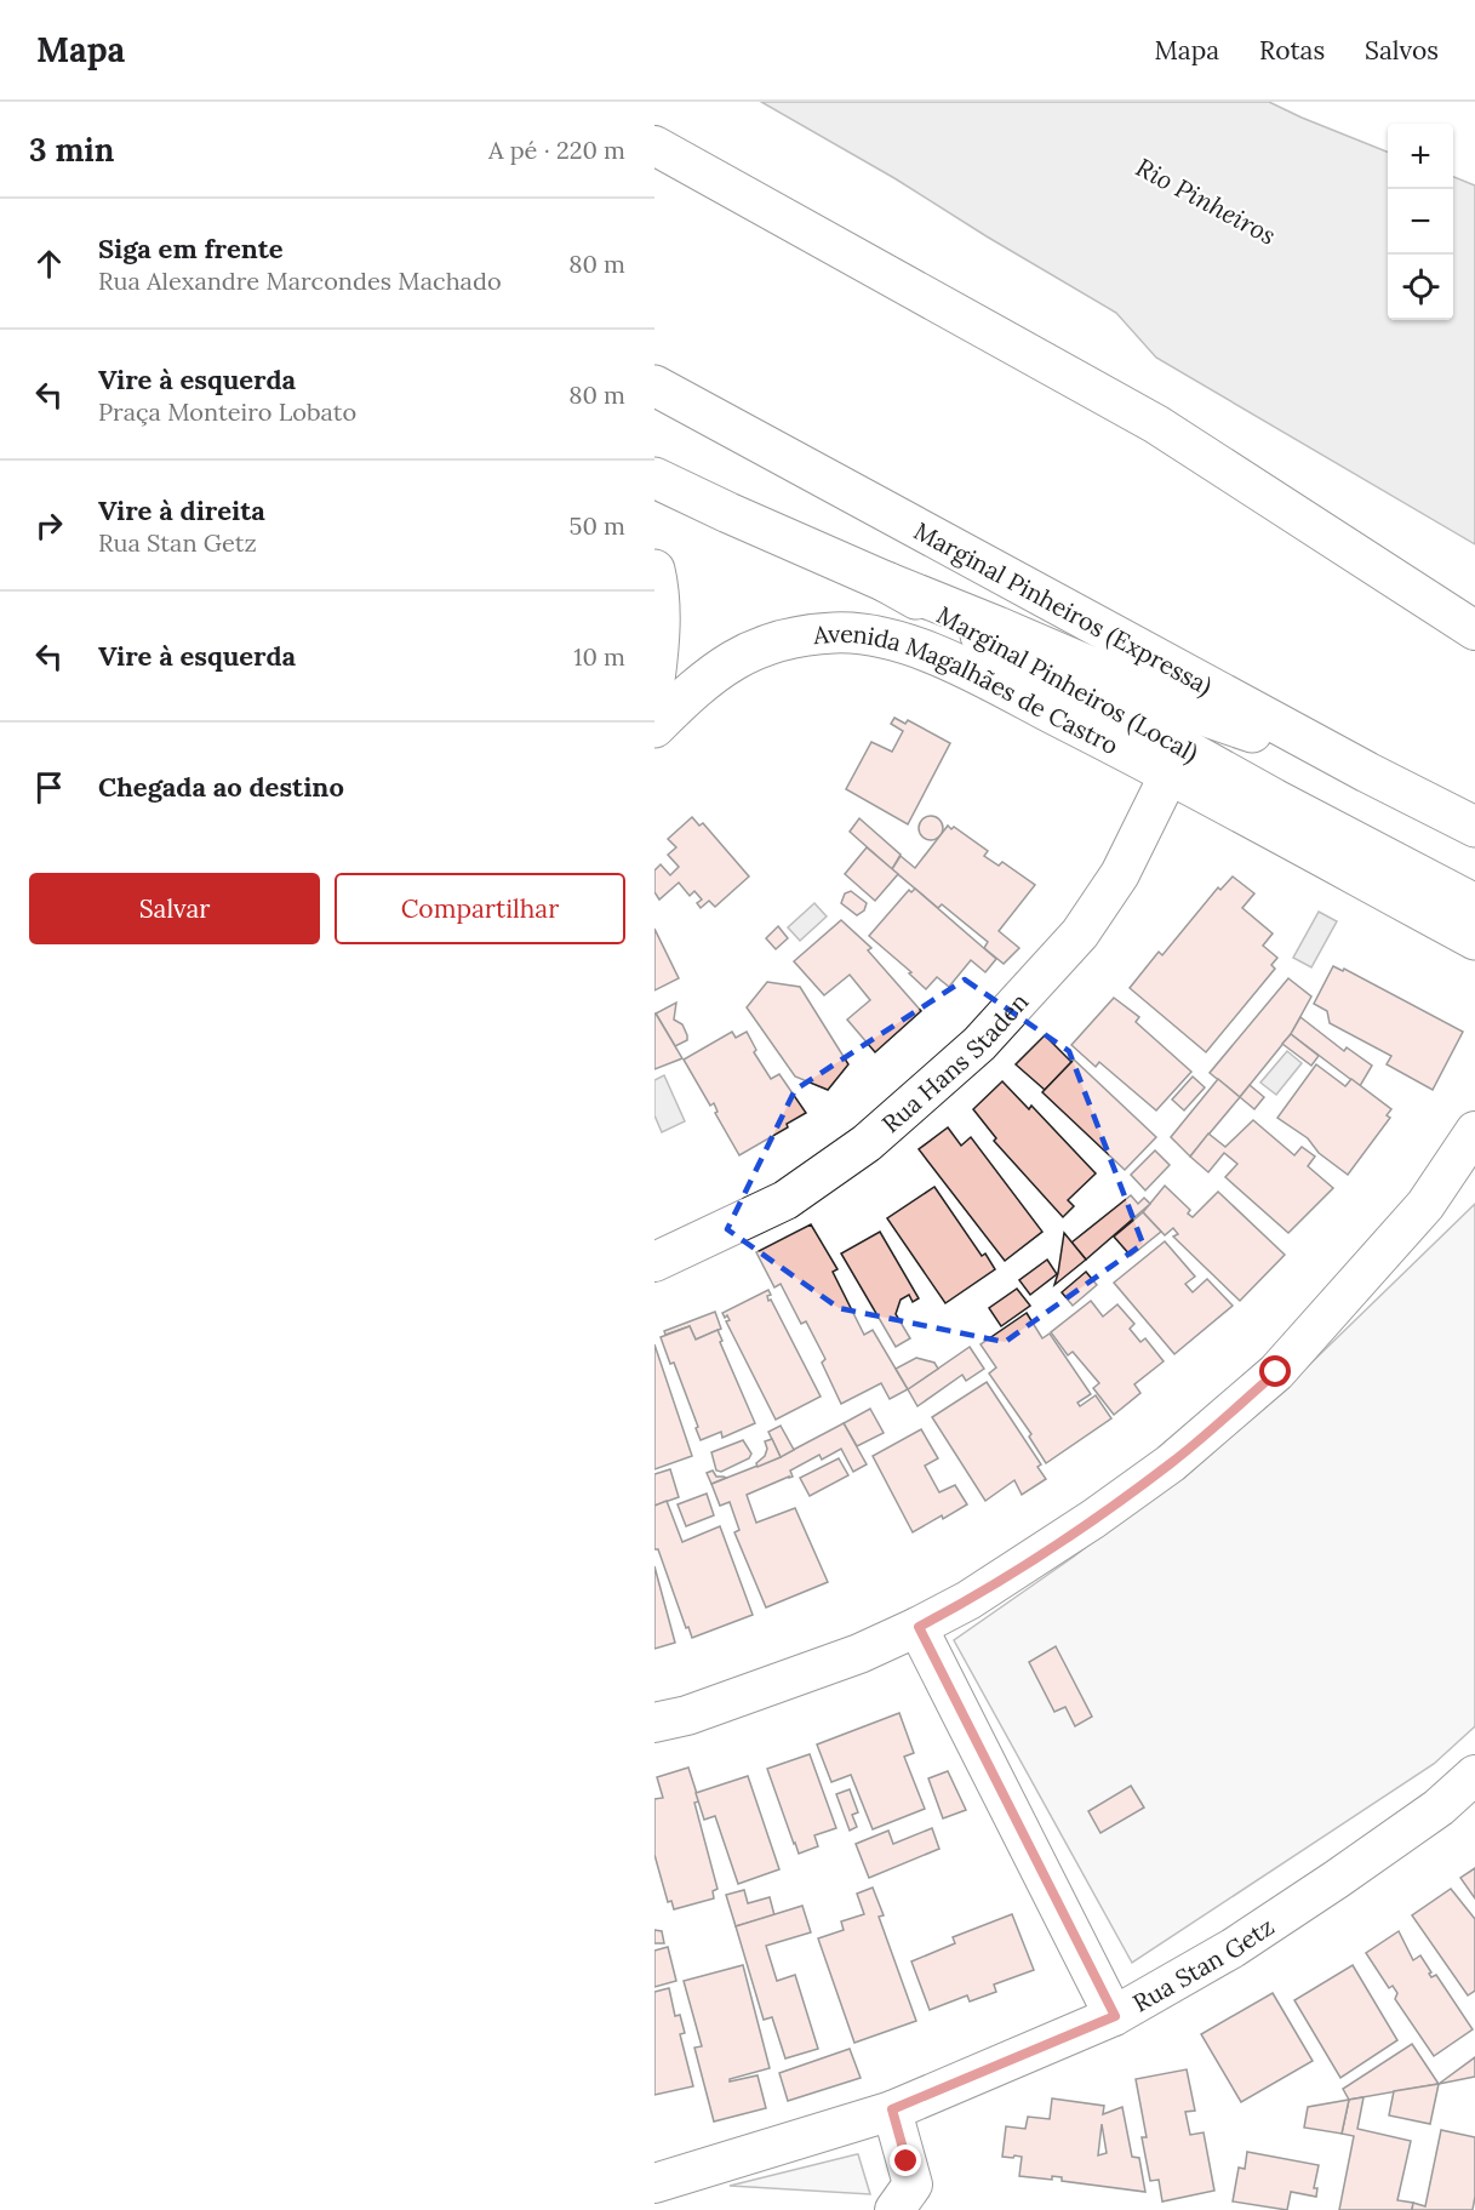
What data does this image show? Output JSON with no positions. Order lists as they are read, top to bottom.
{
  "streets": {
    "main road": ["Marginal Pinheiros (Expressa)", "Marginal Pinheiros (Local)", "Avenida Magalhães de Castro"],
    "street": ["Rua Hans Staden", "Rua Stan Getz"]
  },
  "crossings": [
    ["Avenida Magalhães de Castro", "Rua Hans Staden"]
  ],
  "water": ["Rio Pinheiros"],
  "page": {
    "header": "Mapa",
    "nav": ["Mapa", "Rotas", "Salvos"],
    "heading": ["3 min", "A pé · 220 m"],
    "map_buttons": ["+", "−"],
    "list": [
      ["Siga em frente", "Rua Alexandre Marcondes Machado", "80 m"],
      ["Vire à esquerda", "Praça Monteiro Lobato", "80 m"],
      ["Vire à direita", "Rua Stan Getz", "50 m"],
      ["Vire à esquerda", "10 m"],
      "Chegada ao destino"
    ],
    "buttons": ["Salvar", "Compartilhar"]
  }
}
